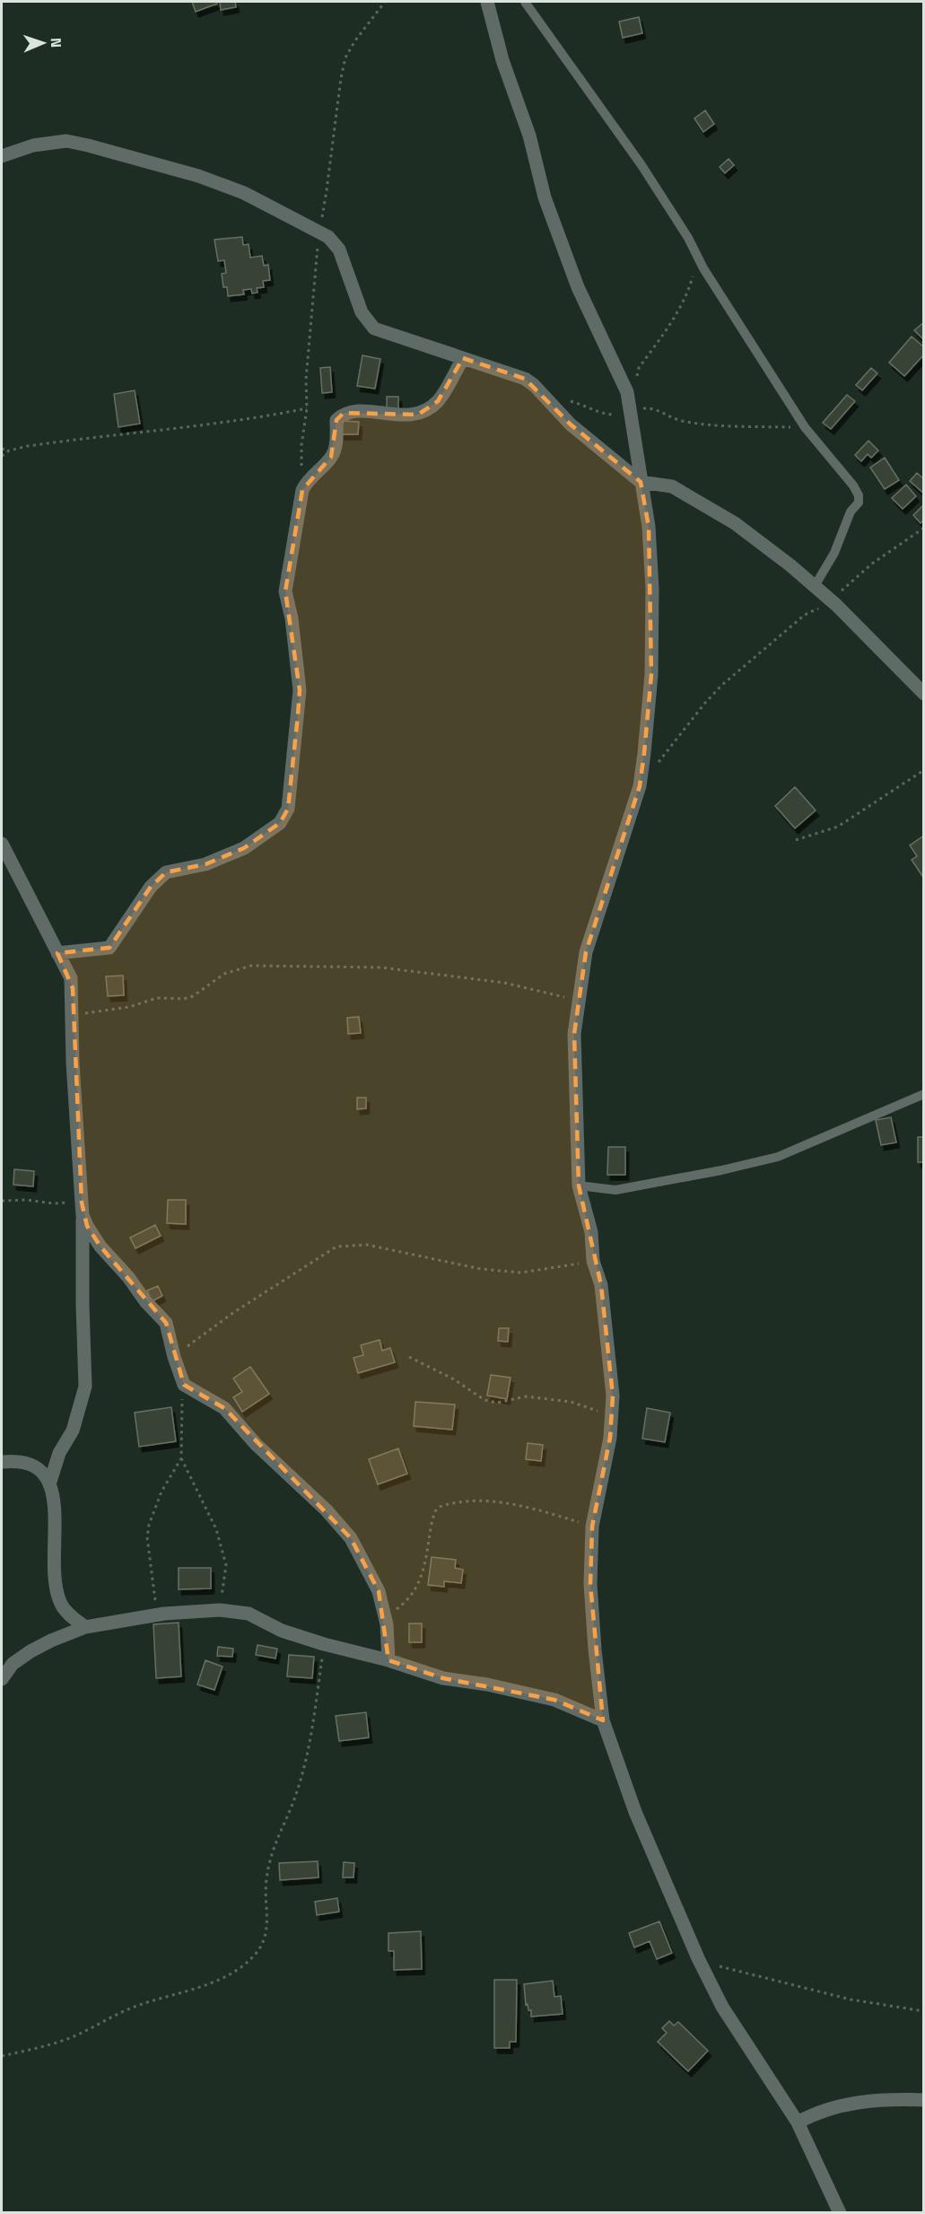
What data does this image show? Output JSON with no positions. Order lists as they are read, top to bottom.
{
  "north": "right"
}
